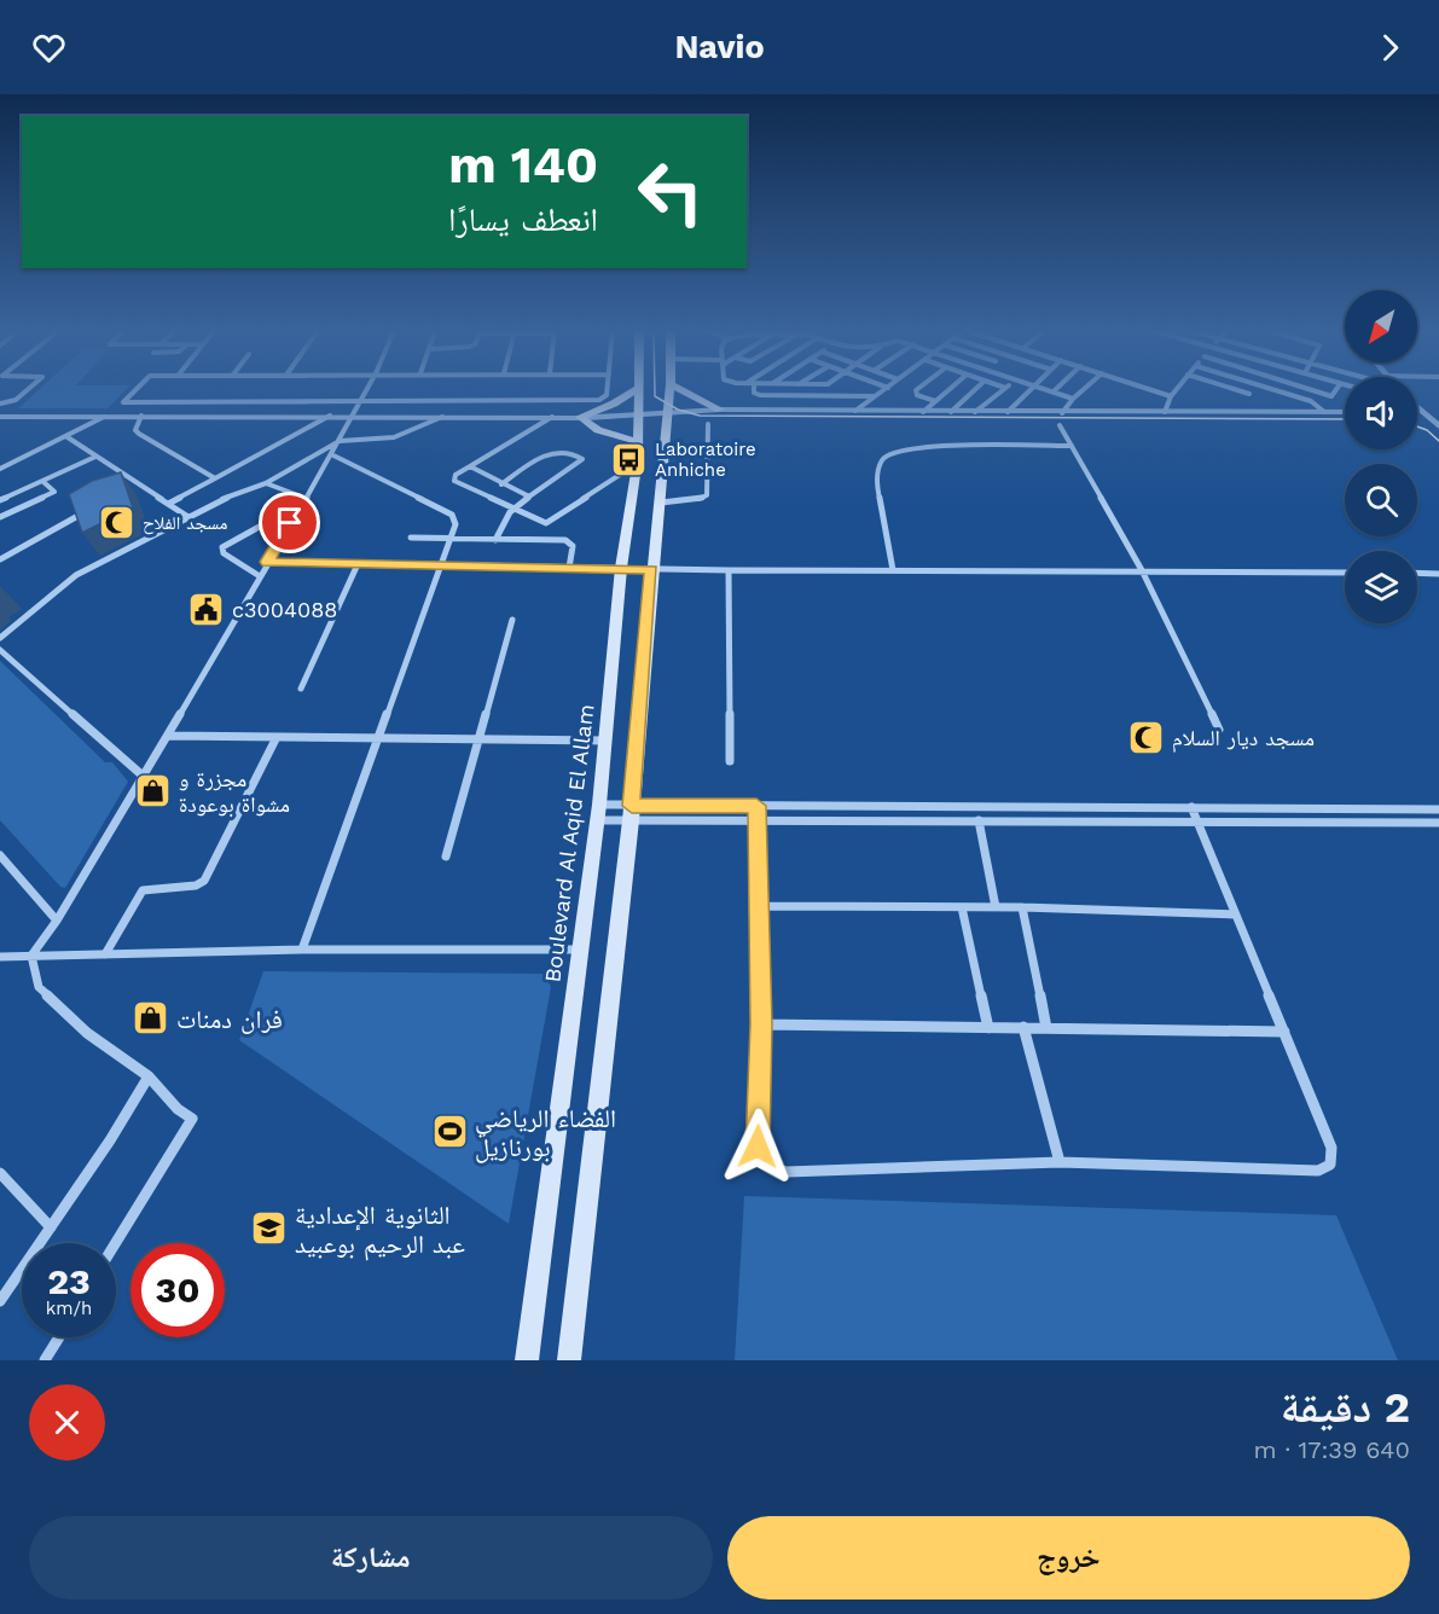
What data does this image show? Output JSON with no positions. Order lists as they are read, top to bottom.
{
  "streets": {
    "main road": ["Boulevard Al Aqid El Allam"]
  },
  "places": {
    "bus stop": ["Laboratoire Anhiche"],
    "mosque": ["مسجد الفلاح", "مسجد ديار السلام"],
    "public building": ["c3004088"],
    "shop": ["مجزرة و مشواة بوعودة", "فران دمنات"],
    "sports": ["الفضاء الرياضي بورنازيل"],
    "school or university": ["الثانوية الإعدادية عبد الرحيم بوعبيد"]
  },
  "north": "bottom left",
  "page": {
    "header": "Navio",
    "turn": ["140 m", "انعطف يسارًا"],
    "speed": "23 km/h",
    "limit": "30",
    "heading": ["2 دقيقة", "640 m · 17:39"],
    "buttons": ["خروج", "مشاركة"]
  }
}
